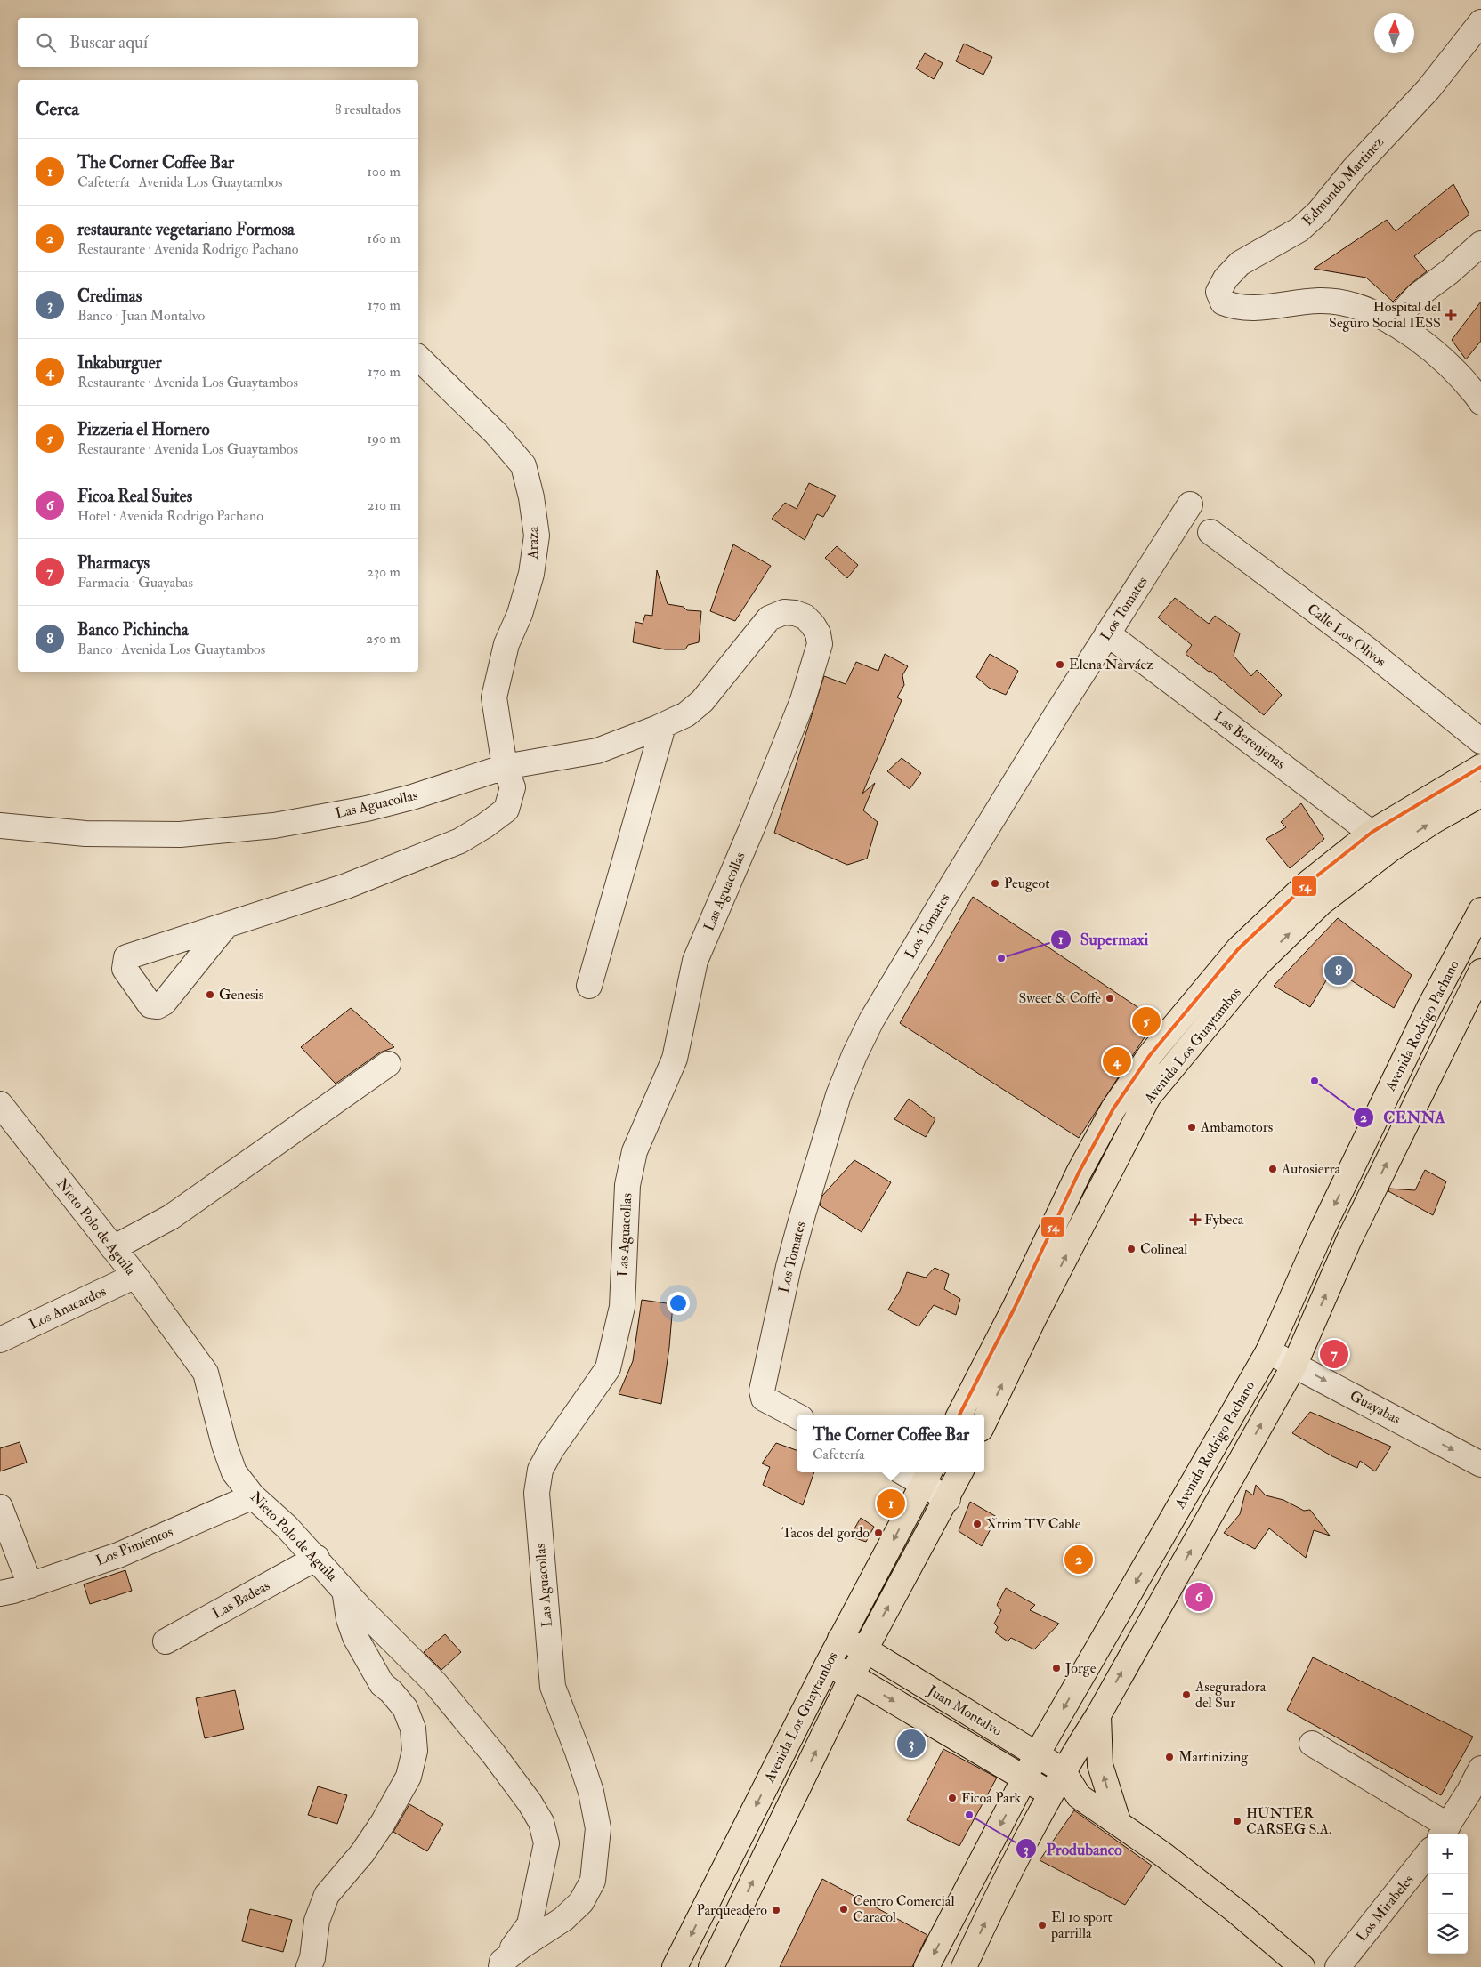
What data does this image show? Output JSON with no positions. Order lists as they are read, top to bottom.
{
  "streets": {
    "main road": ["Avenida Rodrigo Pachano", "Avenida Los Guaytambos", "Juan Montalvo"],
    "street": [
      "Edmundo Martinez",
      "Araza",
      "Los Tomates",
      "Calle Los Olivos",
      "Las Berenjenas",
      "Las Aguacollas",
      "Nieto Polo de Aguila",
      "Los Anacardos",
      "Guayabas",
      "Los Pimientos",
      "Las Badeas",
      "Los Mirabeles"
    ]
  },
  "crossings": [
    ["Araza", "Las Aguacollas"],
    ["Los Tomates", "Las Berenjenas"],
    ["Las Berenjenas", "Avenida Los Guaytambos"],
    ["Las Aguacollas", "Nieto Polo de Aguila"],
    ["Avenida Rodrigo Pachano", "Guayabas"],
    ["Avenida Rodrigo Pachano", "Juan Montalvo"],
    ["Avenida Los Guaytambos", "Juan Montalvo"],
    ["Nieto Polo de Aguila", "Los Anacardos"],
    ["Nieto Polo de Aguila", "Los Pimientos"],
    ["Nieto Polo de Aguila", "Las Badeas"]
  ],
  "one_way": ["Guayabas"],
  "places": {
    "health": ["Hospital del Seguro Social IESS", "Fybeca"],
    "other": [
      "Elena Narváez",
      "Peugeot",
      "Supermaxi",
      "Genesis",
      "Sweet & Coffe",
      "CENNA",
      "Ambamotors",
      "Autosierra",
      "Colineal",
      "Xtrim TV Cable",
      "Tacos del gordo",
      "Jorge",
      "Aseguradora del Sur",
      "Martinizing",
      "Ficoa Park",
      "Produbanco",
      "HUNTER CARSEG S.A.",
      "Centro Comercial Caracol",
      "Parqueadero",
      "El 10 sport parrilla"
    ]
  },
  "lines": ["transit line 54"],
  "north": "top",
  "page": {
    "search": "Buscar aquí",
    "heading": ["Cerca", "8 resultados"],
    "list": [
      {
        "mark": "1",
        "name": "The Corner Coffee Bar",
        "note": "Cafetería · Avenida Los Guaytambos",
        "value": "100 m"
      },
      {
        "mark": "2",
        "name": "restaurante vegetariano Formosa",
        "note": "Restaurante · Avenida Rodrigo Pachano",
        "value": "160 m"
      },
      {
        "mark": "3",
        "name": "Credimas",
        "note": "Banco · Juan Montalvo",
        "value": "170 m"
      },
      {
        "mark": "4",
        "name": "Inkaburguer",
        "note": "Restaurante · Avenida Los Guaytambos",
        "value": "170 m"
      },
      {
        "mark": "5",
        "name": "Pizzeria el Hornero",
        "note": "Restaurante · Avenida Los Guaytambos",
        "value": "190 m"
      },
      {
        "mark": "6",
        "name": "Ficoa Real Suites",
        "note": "Hotel · Avenida Rodrigo Pachano",
        "value": "210 m"
      },
      {
        "mark": "7",
        "name": "Pharmacys",
        "note": "Farmacia · Guayabas",
        "value": "230 m"
      },
      {
        "mark": "8",
        "name": "Banco Pichincha",
        "note": "Banco · Avenida Los Guaytambos",
        "value": "250 m"
      }
    ],
    "pins": [
      "8",
      "5",
      "4",
      "7",
      "1",
      "2",
      "6",
      "3"
    ],
    "popup": ["The Corner Coffee Bar", "Cafetería"],
    "map_buttons": ["+", "−"]
  }
}
